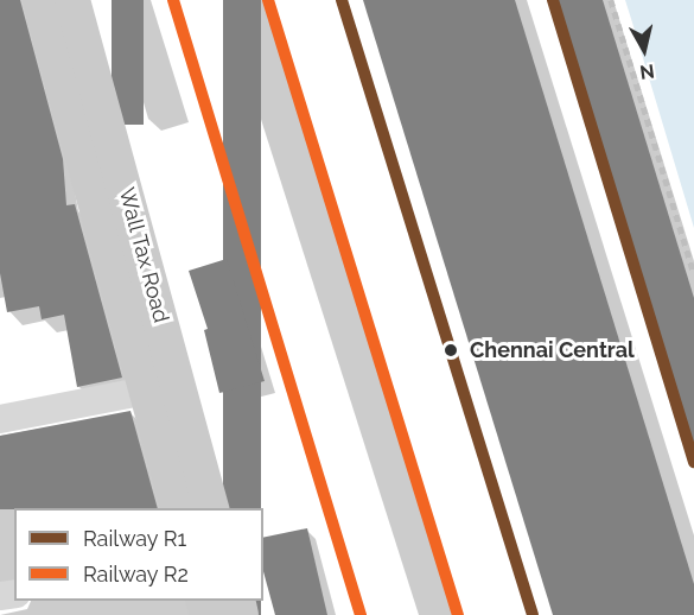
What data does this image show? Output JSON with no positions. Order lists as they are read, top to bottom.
{
  "streets": {
    "main road": ["Wall Tax Road"]
  },
  "places": ["Chennai Central"],
  "lines": ["rail line R1", "rail line R2"],
  "legend": ["Railway R1", "Railway R2"],
  "north": "bottom"
}
